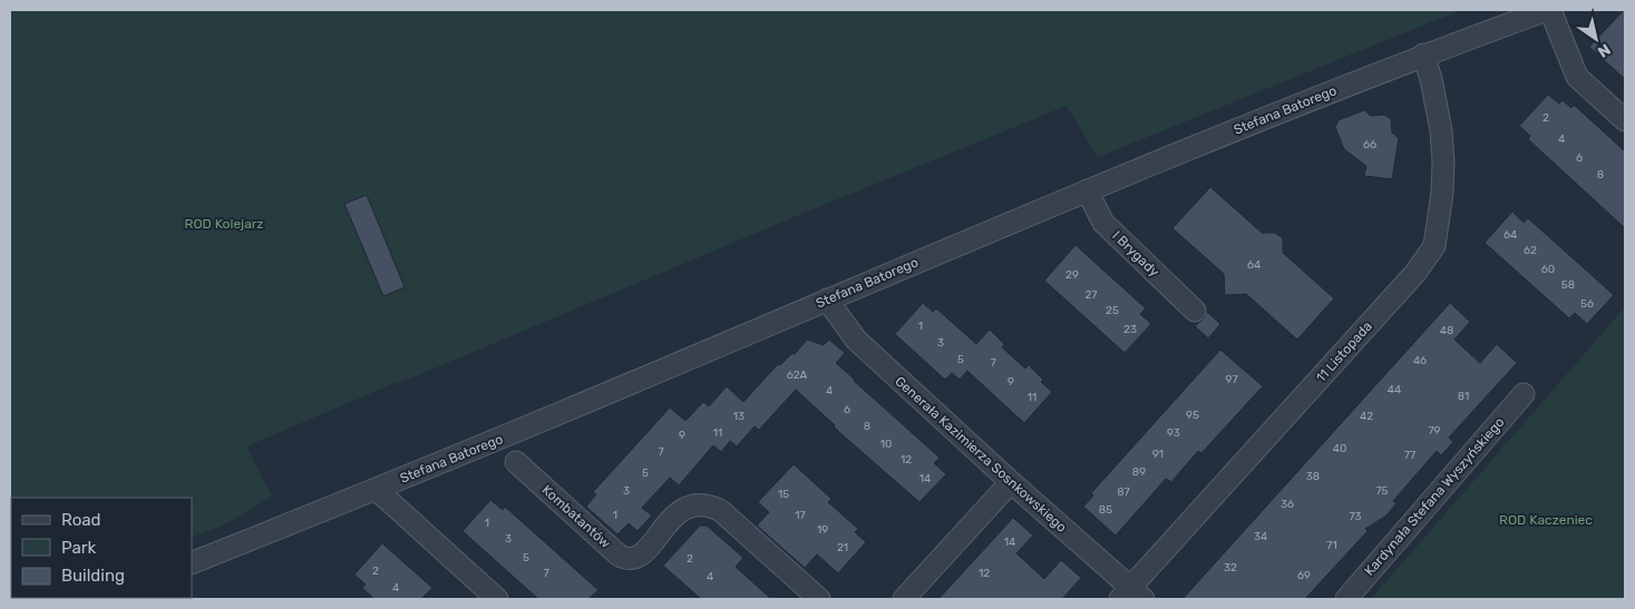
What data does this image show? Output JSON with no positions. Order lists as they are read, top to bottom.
{
  "streets": {
    "street": [
      "Stefana Batorego",
      "I Brygady",
      "11 Listopada",
      "Generała Kazimierza Sosnkowskiego",
      "Kardynała Stefana Wyszyńskiego",
      "Kombatantów"
    ]
  },
  "crossings": [
    ["Stefana Batorego", "I Brygady"],
    ["Stefana Batorego", "11 Listopada"],
    ["Stefana Batorego", "Generała Kazimierza Sosnkowskiego"],
    ["11 Listopada", "Generała Kazimierza Sosnkowskiego"]
  ],
  "parks": ["ROD Kolejarz", "ROD Kaczeniec"],
  "house_numbers": [
    "2",
    "4",
    "66",
    "6",
    "8",
    "64",
    "62",
    "64",
    "60",
    "29",
    "58",
    "27",
    "56",
    "25",
    "1",
    "23",
    "48",
    "3",
    "5",
    "46",
    "7",
    "62A",
    "97",
    "9",
    "44",
    "4",
    "81",
    "11",
    "6",
    "95",
    "13",
    "42",
    "8",
    "79",
    "11",
    "93",
    "9",
    "10",
    "40",
    "7",
    "91",
    "77",
    "12",
    "89",
    "5",
    "38",
    "14",
    "3",
    "75",
    "87",
    "15",
    "36",
    "85",
    "1",
    "17",
    "73",
    "1",
    "19",
    "34",
    "3",
    "14",
    "71",
    "21",
    "5",
    "2",
    "32",
    "2",
    "7",
    "12",
    "69",
    "4",
    "4"
  ],
  "legend": ["Road", "Park", "Building"],
  "north": "bottom right"
}
